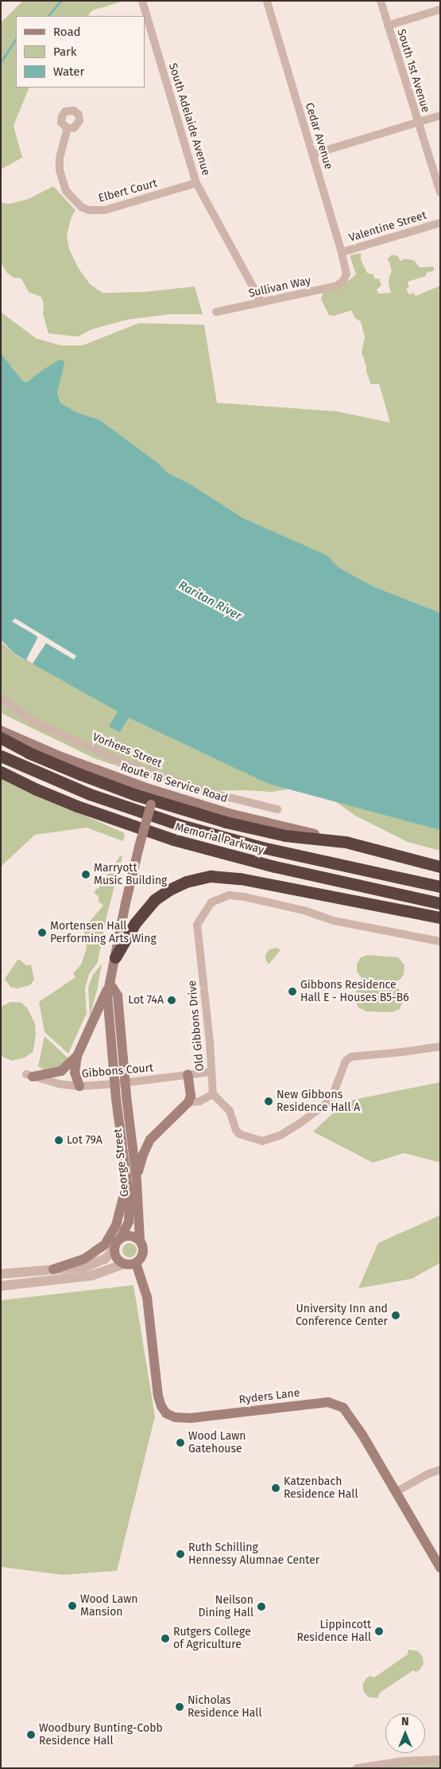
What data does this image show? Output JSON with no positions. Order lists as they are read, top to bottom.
{
  "streets": {
    "highway": ["Memorial Parkway"],
    "main road": ["Route 18 Service Road", "George Street", "Ryders Lane"],
    "street": [
      "South 1st Avenue",
      "South Adelaide Avenue",
      "Cedar Avenue",
      "Elbert Court",
      "Valentine Street",
      "Sullivan Way",
      "Vorhees Street",
      "Old Gibbons Drive",
      "Gibbons Court"
    ]
  },
  "crossings": [
    ["South Adelaide Avenue", "Elbert Court"],
    ["South Adelaide Avenue", "Sullivan Way"],
    ["Cedar Avenue", "Valentine Street"],
    ["Cedar Avenue", "Sullivan Way"],
    ["Old Gibbons Drive", "Gibbons Court"],
    ["Gibbons Court", "George Street"],
    ["George Street", "Ryders Lane"]
  ],
  "water": ["Raritan River"],
  "places": [
    "Marryott Music Building",
    "Mortensen Hall Performing Arts Wing",
    "Gibbons Residence Hall E - Houses B5-B6",
    "Lot 74A",
    "New Gibbons Residence Hall A",
    "Lot 79A",
    "University Inn and Conference Center",
    "Wood Lawn Gatehouse",
    "Katzenbach Residence Hall",
    "Ruth Schilling Hennessy Alumnae Center",
    "Wood Lawn Mansion",
    "Neilson Dining Hall",
    "Lippincott Residence Hall",
    "Rutgers College of Agriculture",
    "Nicholas Residence Hall",
    "Woodbury Bunting-Cobb Residence Hall"
  ],
  "legend": ["Road", "Park", "Water"],
  "north": "top"
}
